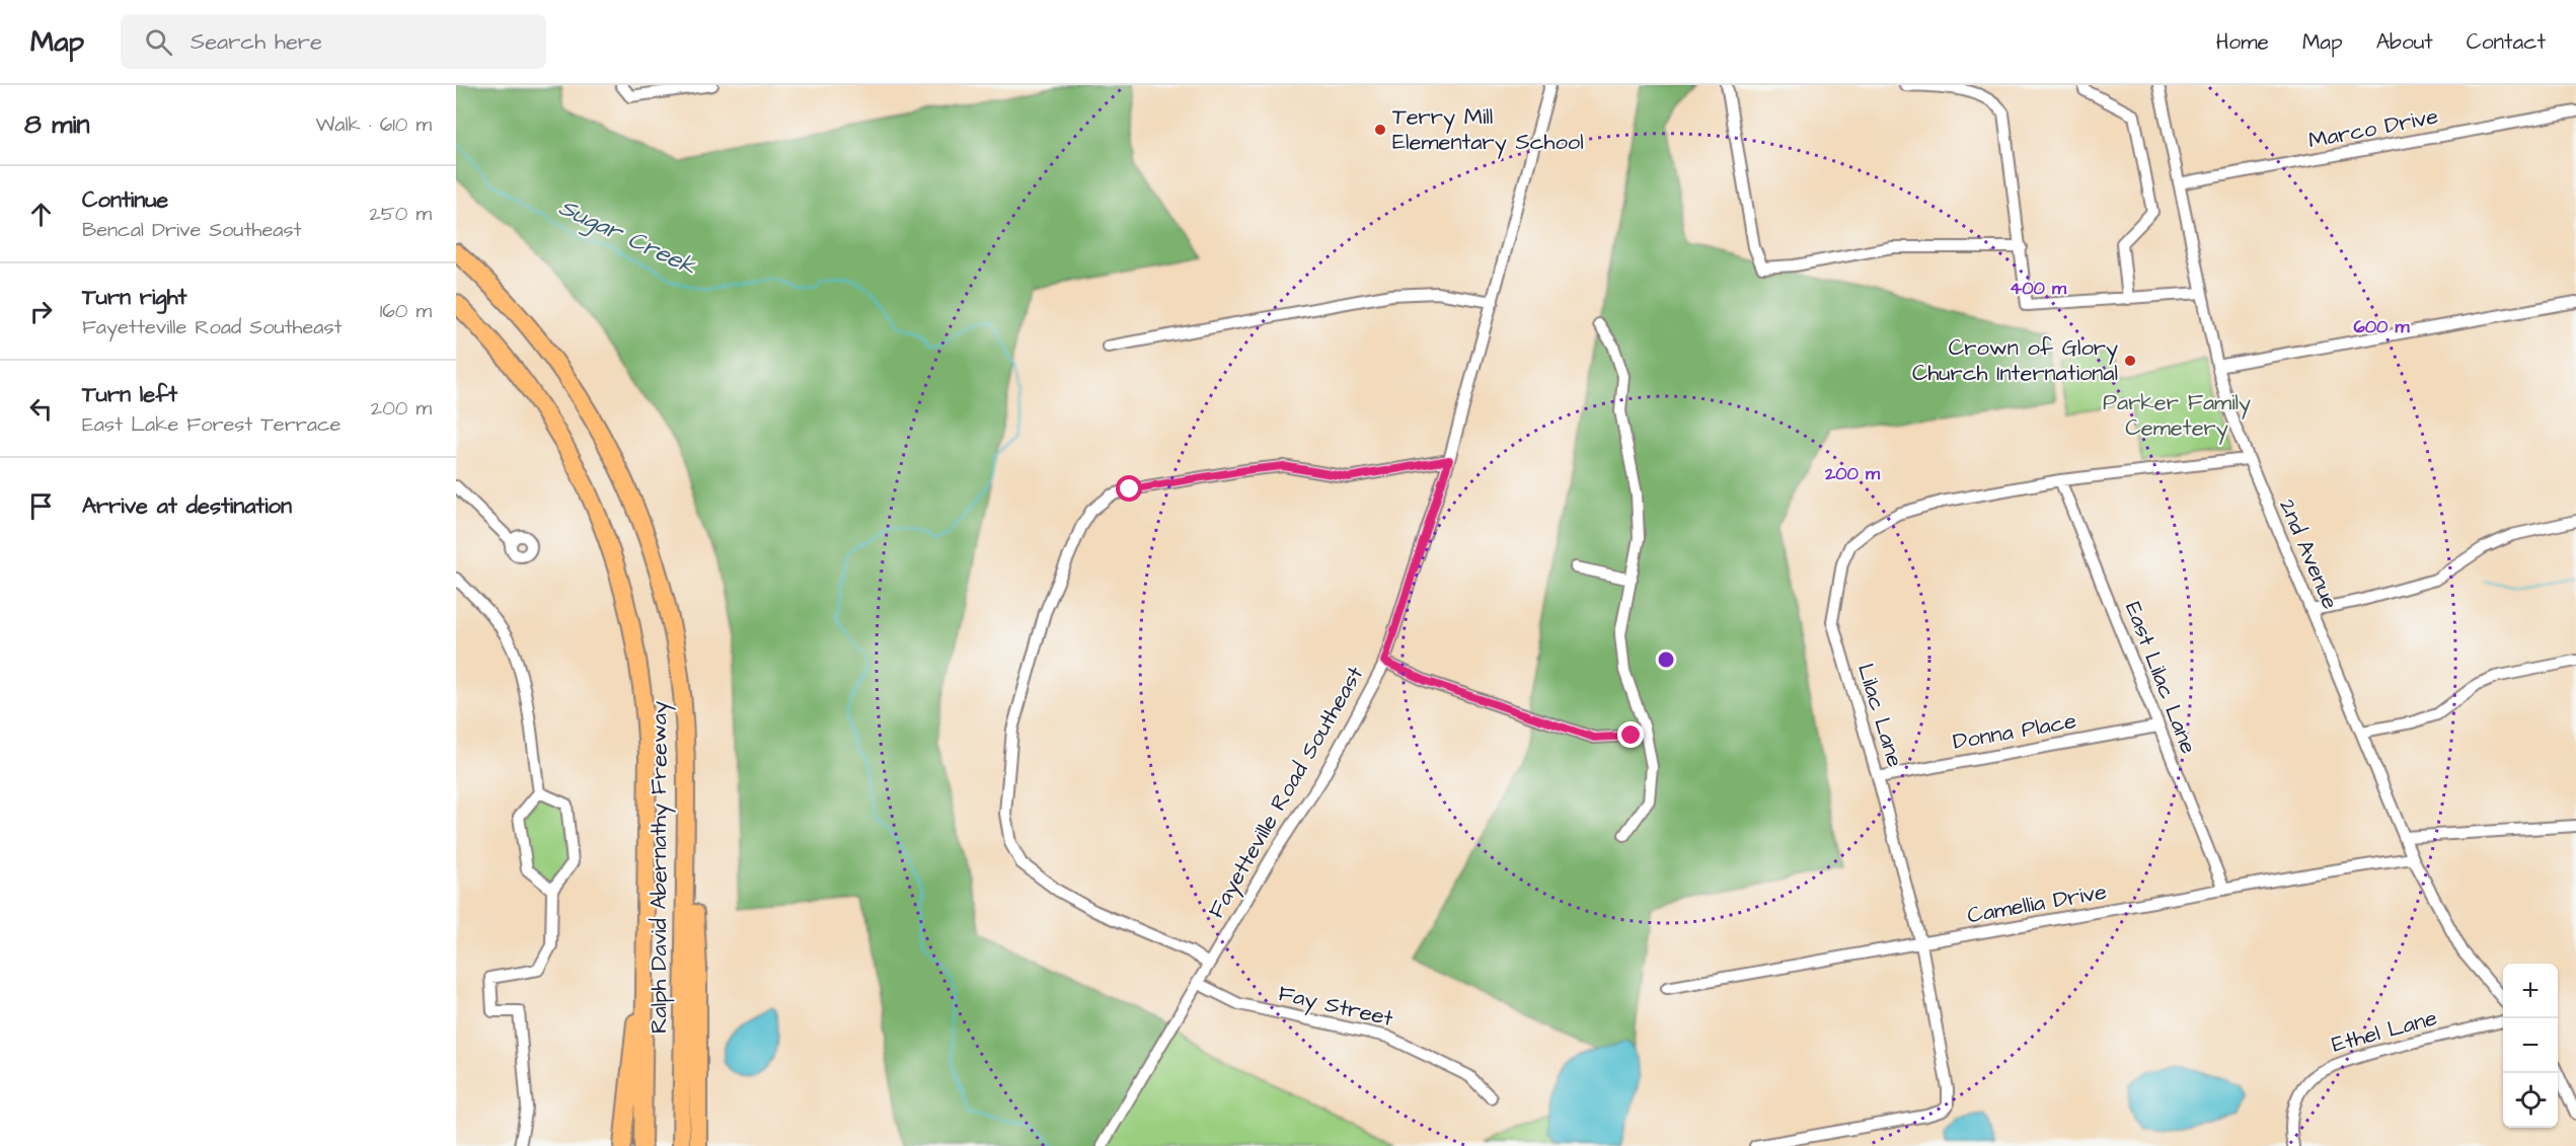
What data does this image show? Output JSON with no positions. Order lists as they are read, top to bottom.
{
  "streets": {
    "highway": ["Ralph David Abernathy Freeway"],
    "street": [
      "Marco Drive",
      "2nd Avenue",
      "East Lilac Lane",
      "Lilac Lane",
      "Donna Place",
      "Fayetteville Road Southeast",
      "Camellia Drive",
      "Fay Street",
      "Ethel Lane"
    ]
  },
  "crossings": [
    ["Marco Drive", "2nd Avenue"],
    ["2nd Avenue", "Lilac Lane"],
    ["2nd Avenue", "Camellia Drive"],
    ["East Lilac Lane", "Lilac Lane"],
    ["East Lilac Lane", "Donna Place"],
    ["East Lilac Lane", "Camellia Drive"],
    ["Lilac Lane", "Donna Place"],
    ["Lilac Lane", "Camellia Drive"],
    ["Fayetteville Road Southeast", "Fay Street"]
  ],
  "water": ["Sugar Creek"],
  "parks": ["Parker Family Cemetery"],
  "places": ["Terry Mill Elementary School", "Crown of Glory Church International"],
  "page": {
    "header": "Map",
    "search": "Search here",
    "nav": [
      "Home",
      "Map",
      "About",
      "Contact"
    ],
    "heading": ["8 min", "Walk · 610 m"],
    "list": [
      ["Continue", "Bencal Drive Southeast", "250 m"],
      ["Turn right", "Fayetteville Road Southeast", "160 m"],
      ["Turn left", "East Lake Forest Terrace", "200 m"],
      "Arrive at destination"
    ],
    "map_buttons": ["+", "−"]
  },
  "rings": ["400 m", "600 m", "200 m"]
}
